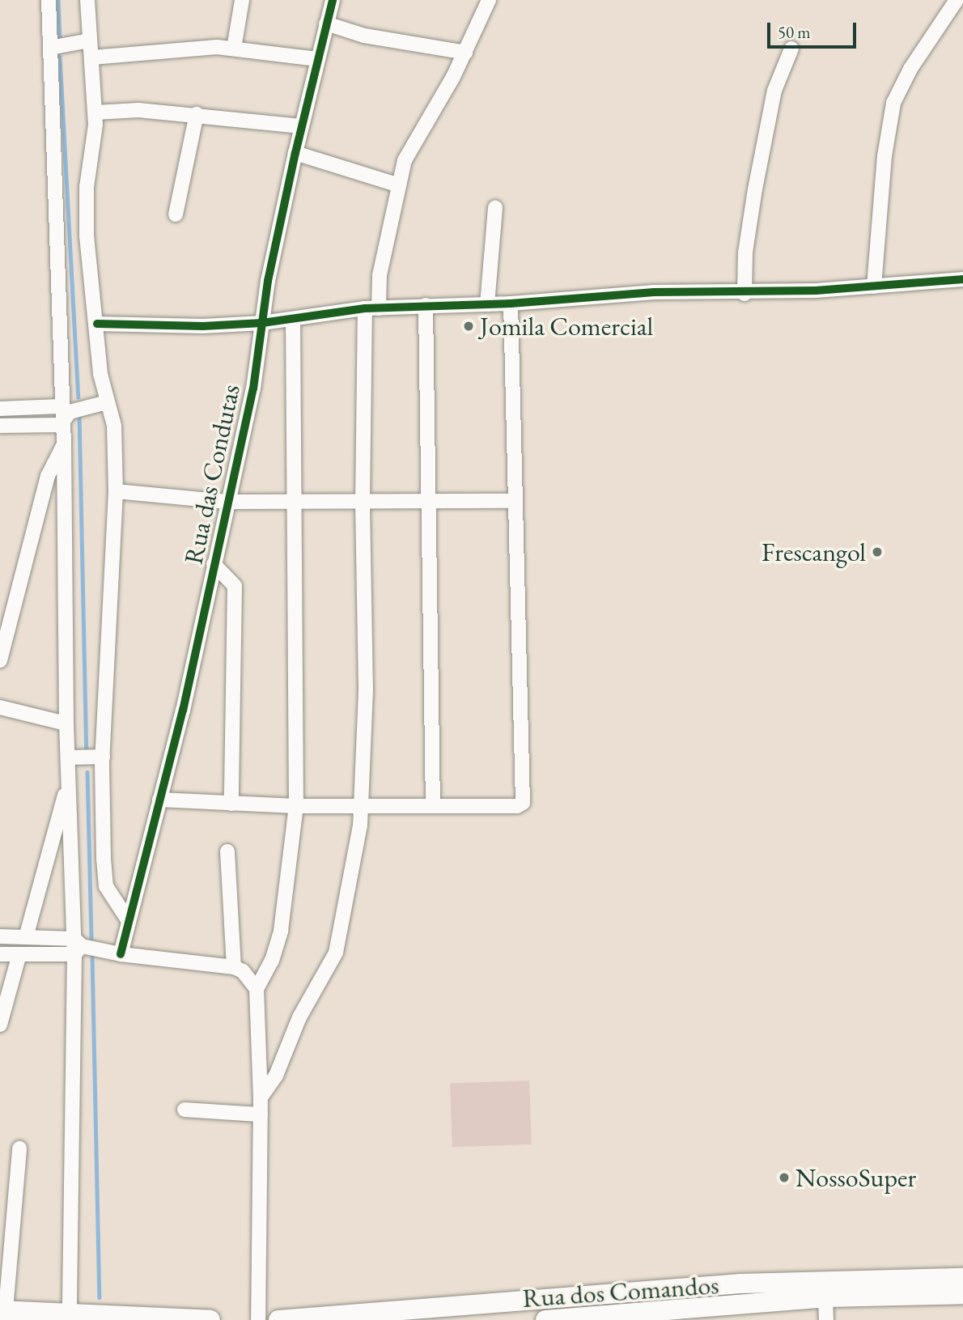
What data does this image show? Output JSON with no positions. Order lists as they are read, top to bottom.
{
  "streets": {
    "main road": ["Rua dos Comandos"],
    "street": ["Rua das Condutas"]
  },
  "places": ["Jomila Comercial", "Frescangol", "NossoSuper"],
  "scale_bar": "50 m"
}
